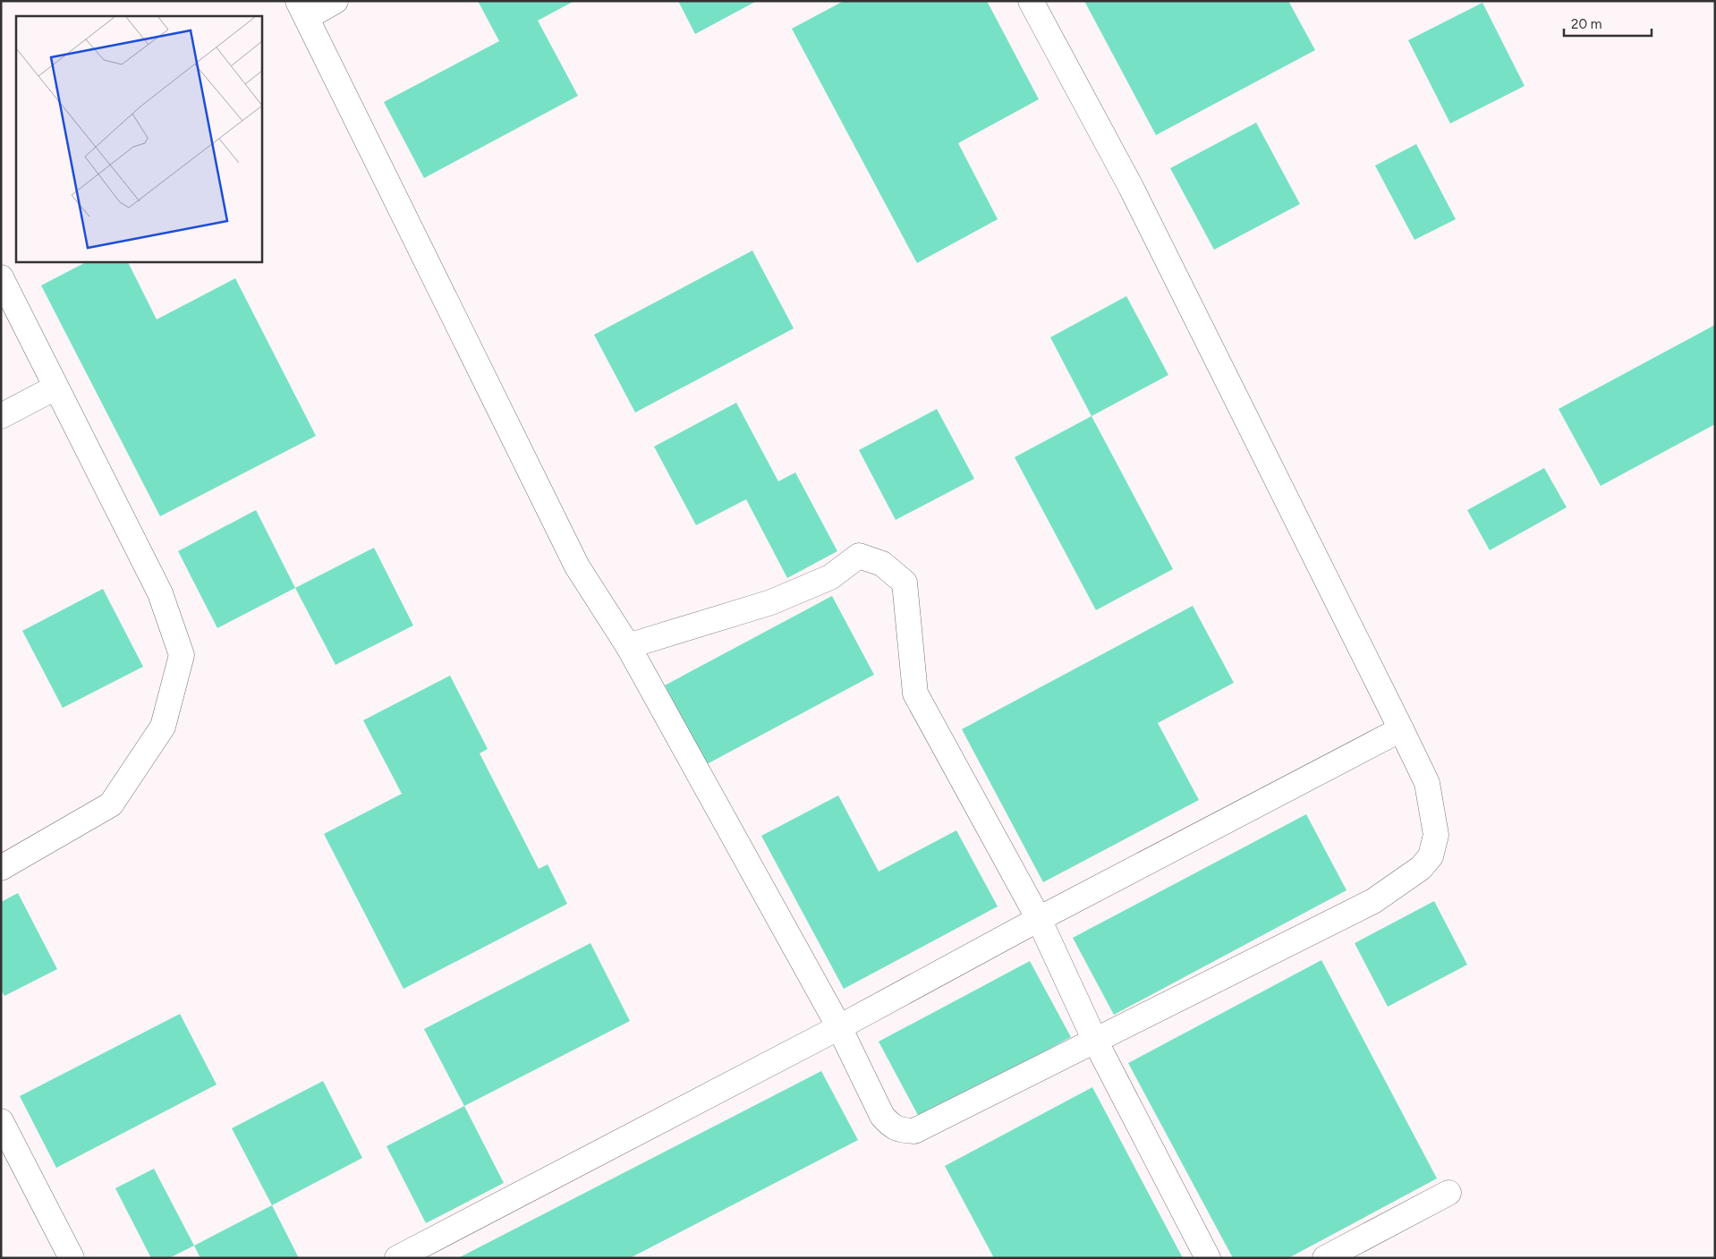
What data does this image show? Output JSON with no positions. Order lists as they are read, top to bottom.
{
  "scale_bar": "20 m"
}
